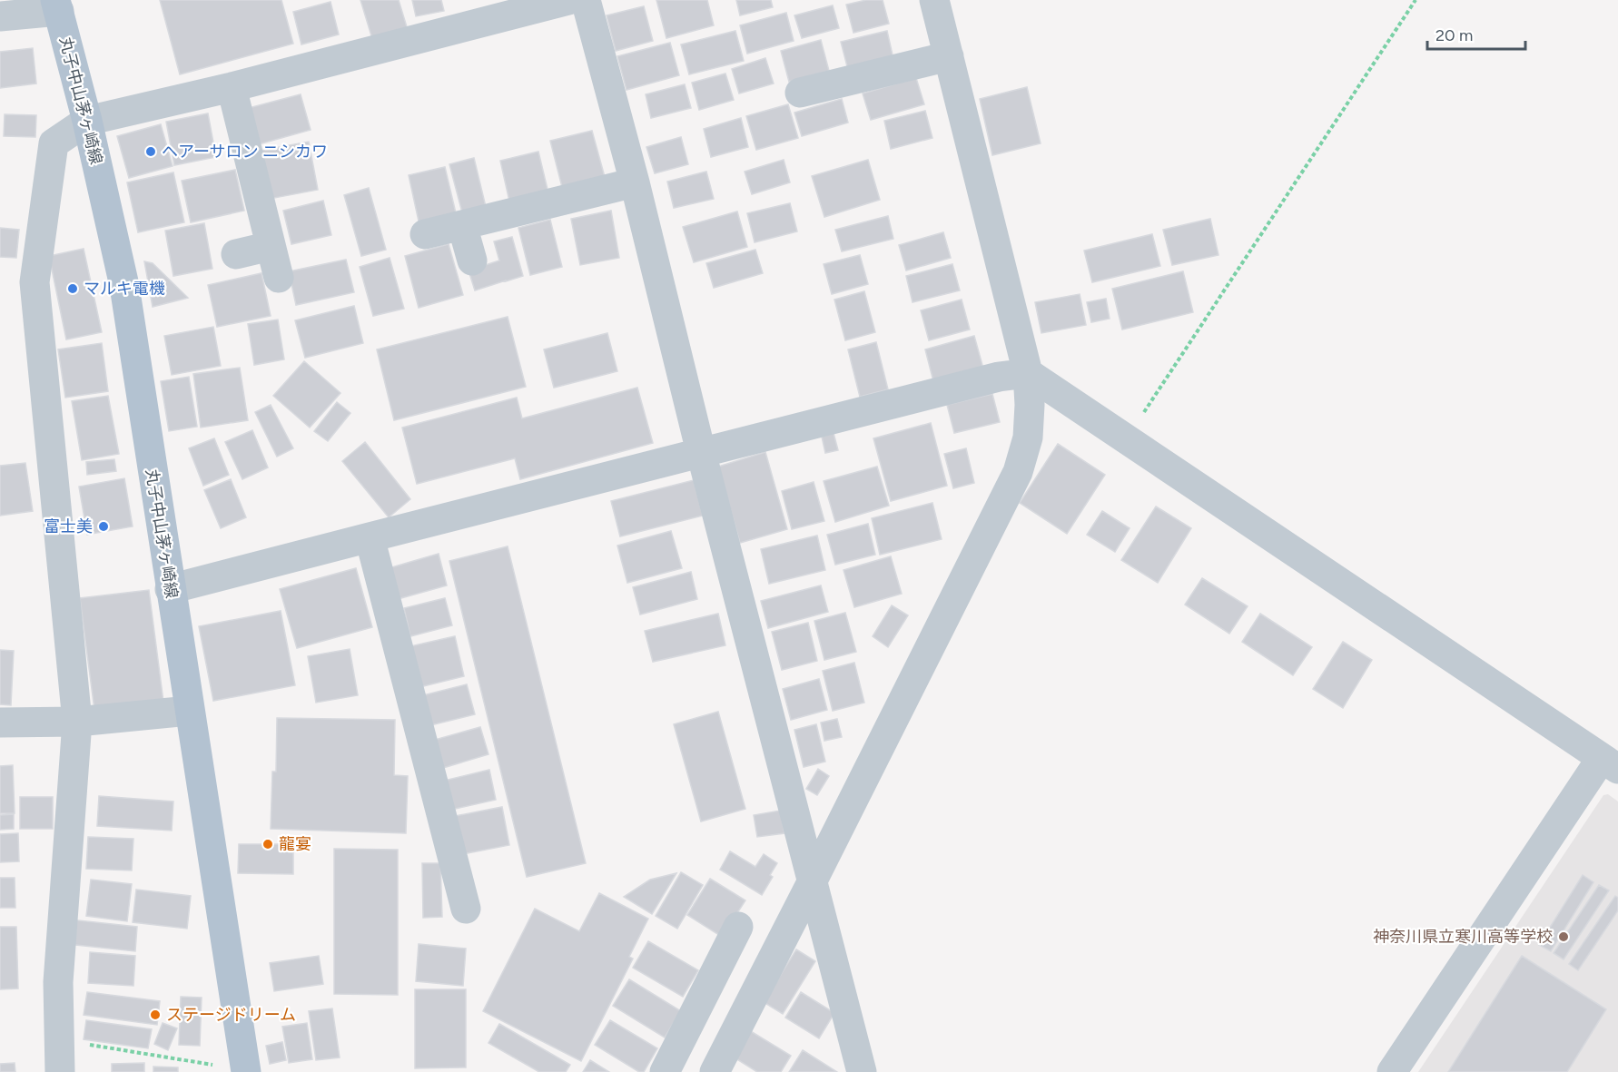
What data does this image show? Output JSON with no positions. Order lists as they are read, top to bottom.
{
  "streets": {
    "main road": ["丸子中山茅ヶ崎線"]
  },
  "places": [
    "ヘアーサロン ニシカワ",
    "マルキ電機",
    "富士美",
    "龍宴",
    "神奈川県立寒川高等学校",
    "ステージドリーム"
  ],
  "scale_bar": "20 m"
}
